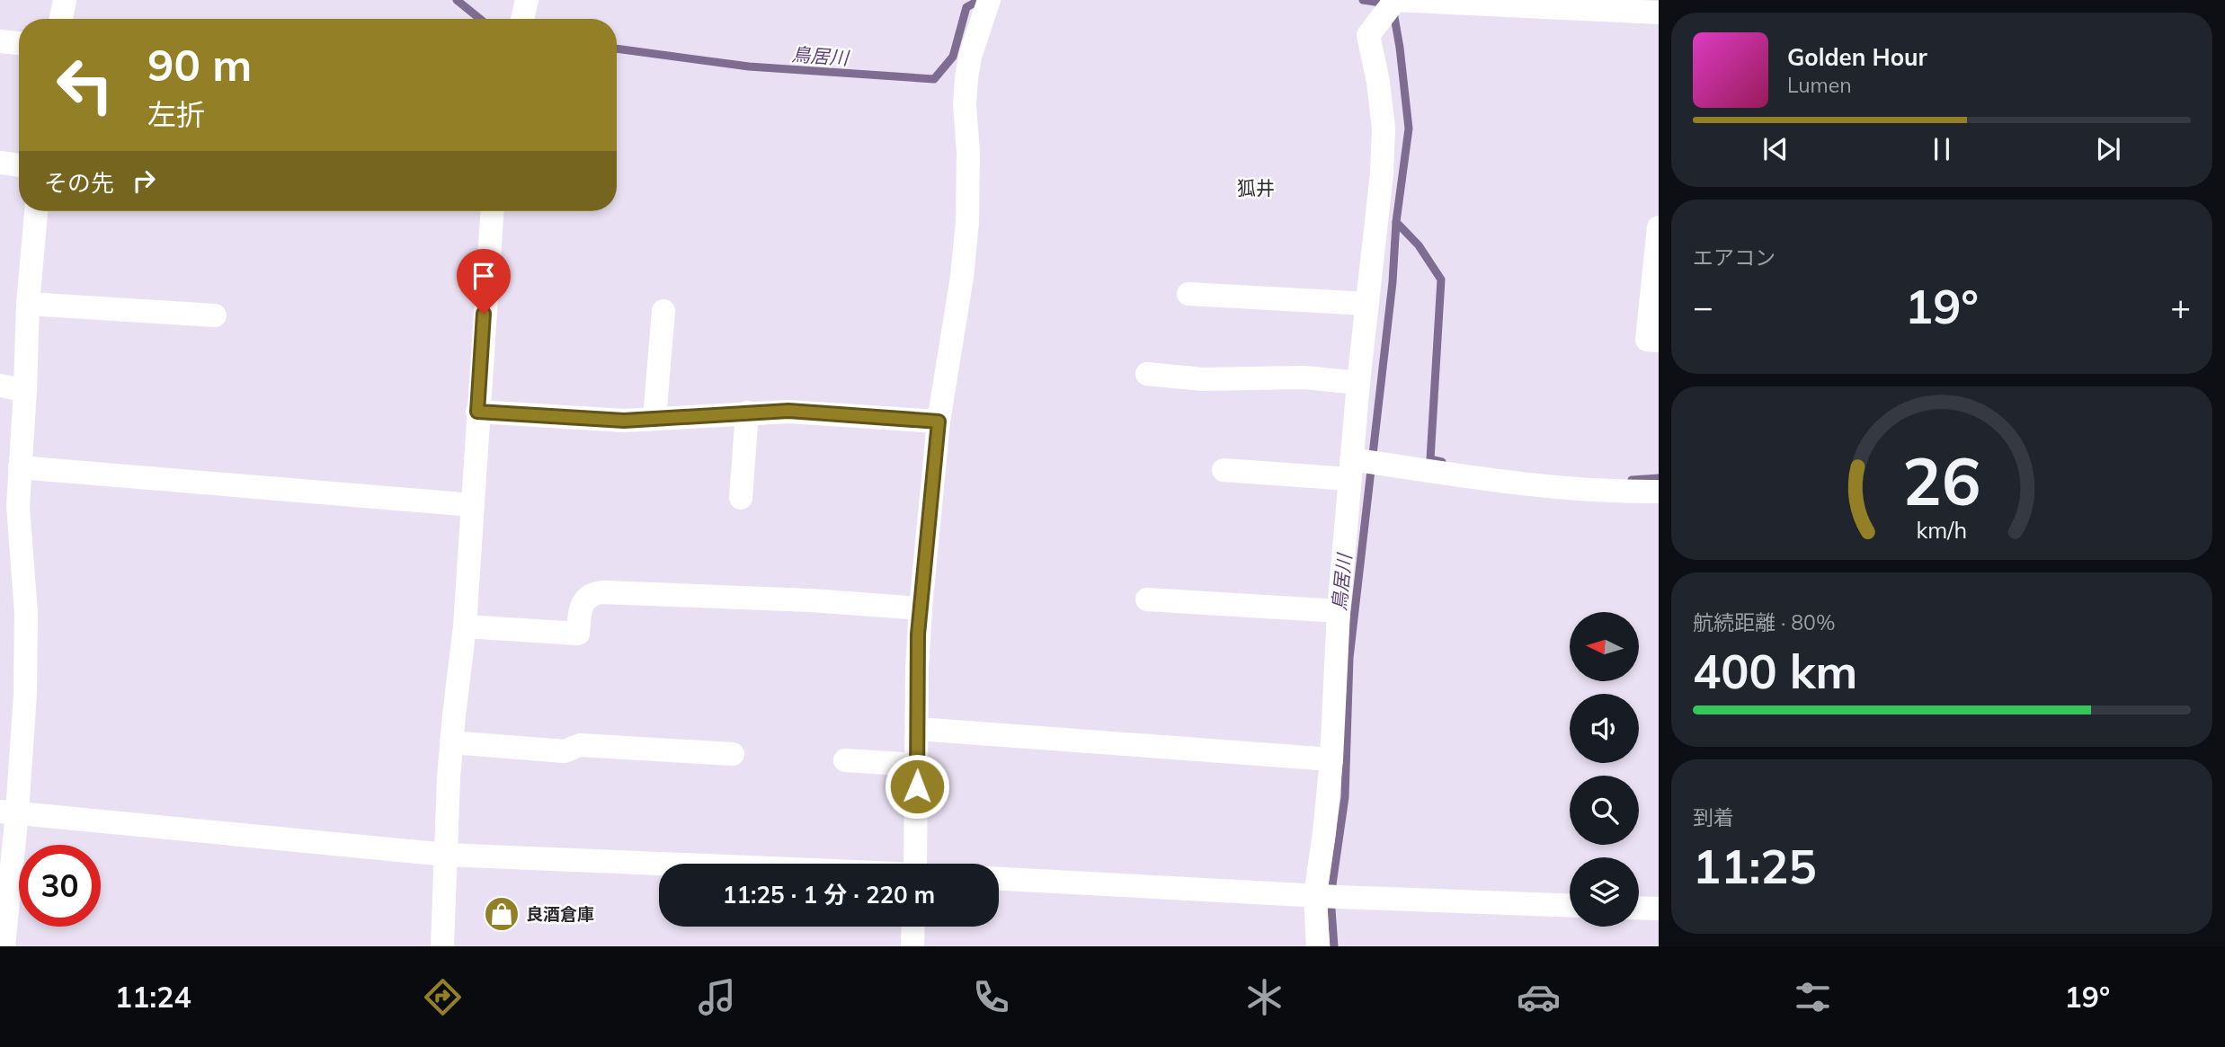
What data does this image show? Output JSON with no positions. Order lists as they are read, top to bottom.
{
  "districts": ["狐井"],
  "water": ["鳥居川"],
  "places": {
    "shop": ["良酒倉庫"]
  },
  "north": "left",
  "page": {
    "turn": ["90 m", "左折"],
    "song": ["Golden Hour", "Lumen"],
    "then": "その先",
    "tile": [
      "エアコン",
      ["航続距離 · 80%", "400 km"],
      ["到着", "11:25"]
    ],
    "heat": ["−", "19°", "+"],
    "limit": "30",
    "trip": "11:25 · 1 分 · 220 m",
    "tabs": ["11:24", "19°"],
    "gauge": ["26", "km/h"]
  }
}
